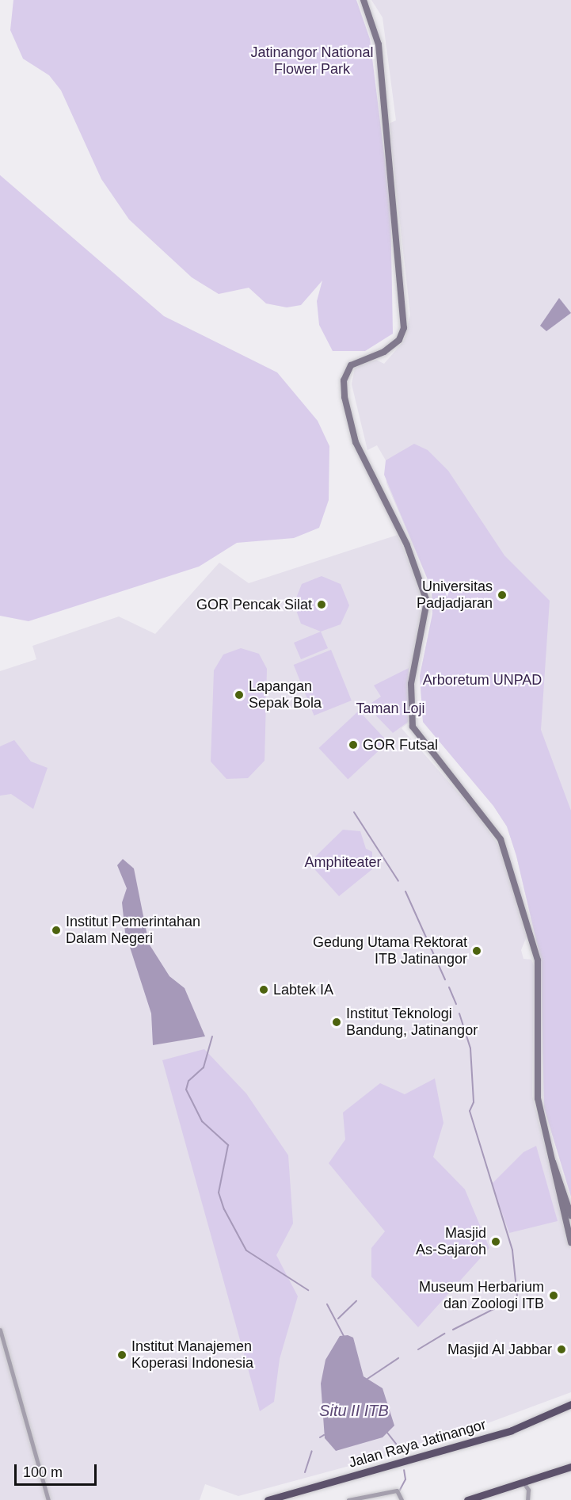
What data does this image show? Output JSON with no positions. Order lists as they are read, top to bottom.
{
  "streets": {
    "highway": ["Jalan Raya Jatinangor"]
  },
  "water": ["Situ II ITB"],
  "parks": [
    "Jatinangor National Flower Park",
    "Arboretum UNPAD",
    "Taman Loji",
    "Amphiteater"
  ],
  "places": [
    "Universitas Padjadjaran",
    "GOR Pencak Silat",
    "Lapangan Sepak Bola",
    "GOR Futsal",
    "Institut Pemerintahan Dalam Negeri",
    "Gedung Utama Rektorat ITB Jatinangor",
    "Labtek IA",
    "Institut Teknologi Bandung, Jatinangor",
    "Masjid As-Sajaroh",
    "Museum Herbarium dan Zoologi ITB",
    "Masjid Al Jabbar",
    "Institut Manajemen Koperasi Indonesia"
  ],
  "scale_bar": "100 m"
}
